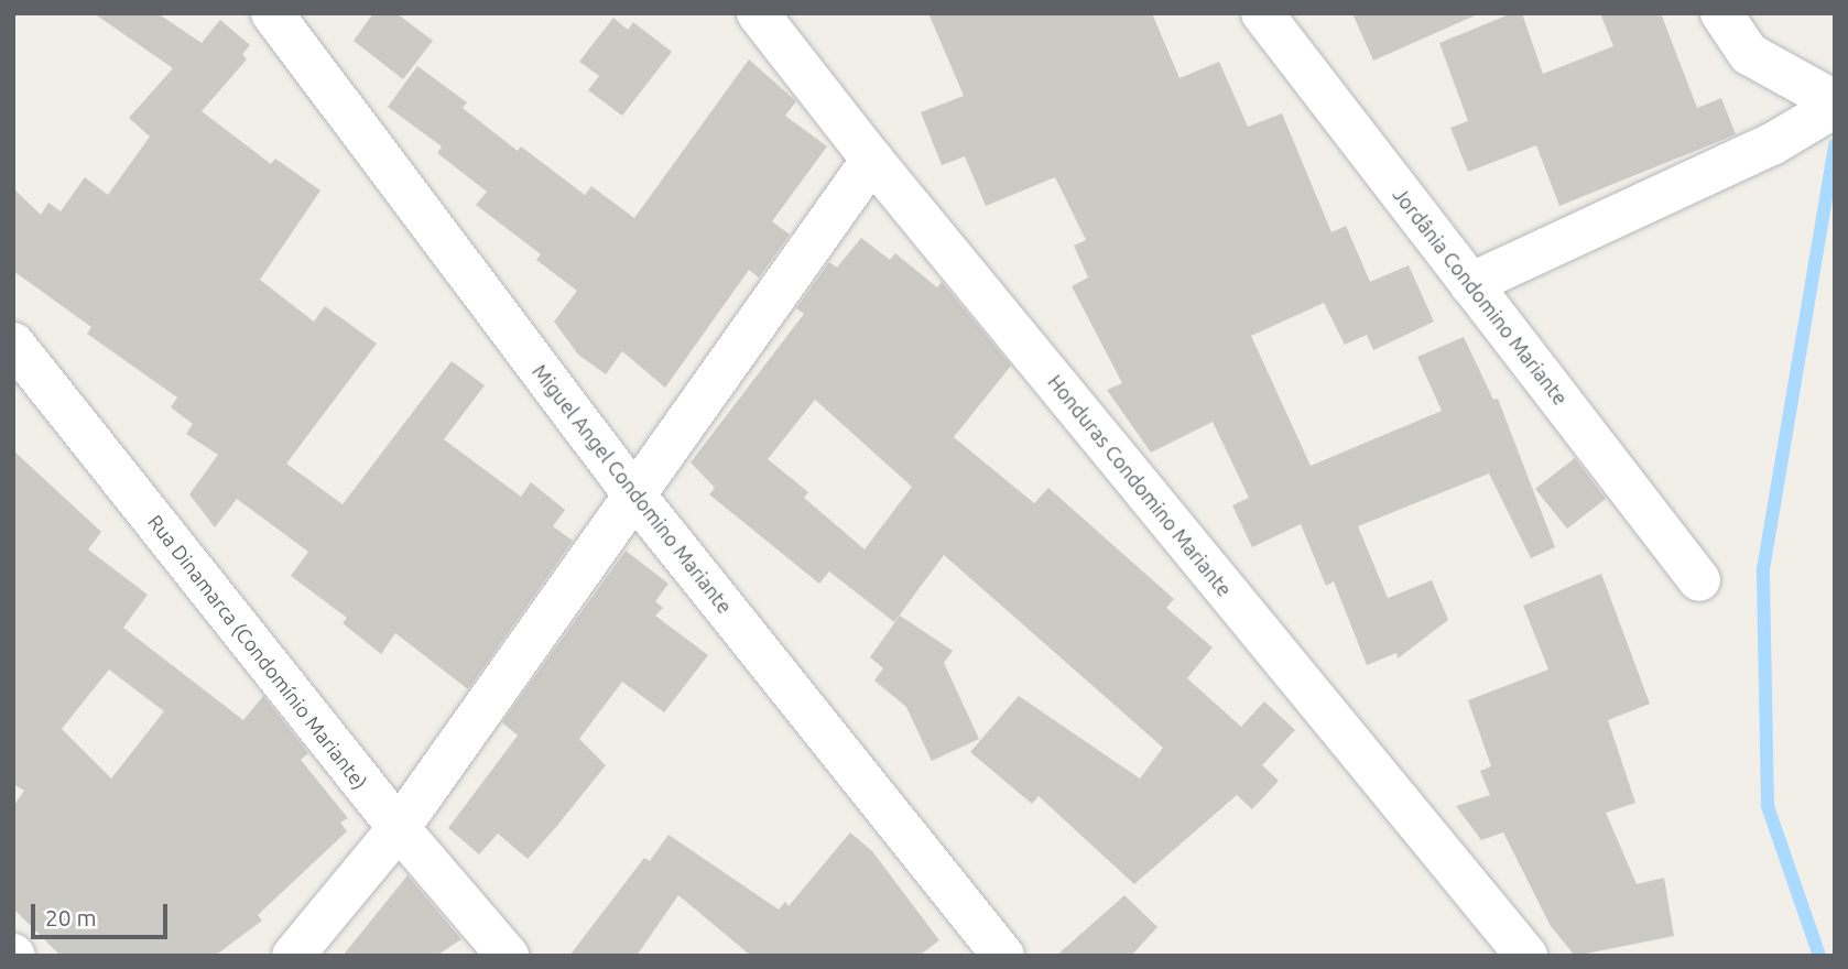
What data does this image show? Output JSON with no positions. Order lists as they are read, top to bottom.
{
  "streets": {
    "street": [
      "Jordânia Condomino Mariante",
      "Honduras Condomino Mariante",
      "Miguel Angel Condomino Mariante",
      "Rua Dinamarca (Condomínio Mariante)"
    ]
  },
  "scale_bar": "20 m"
}
